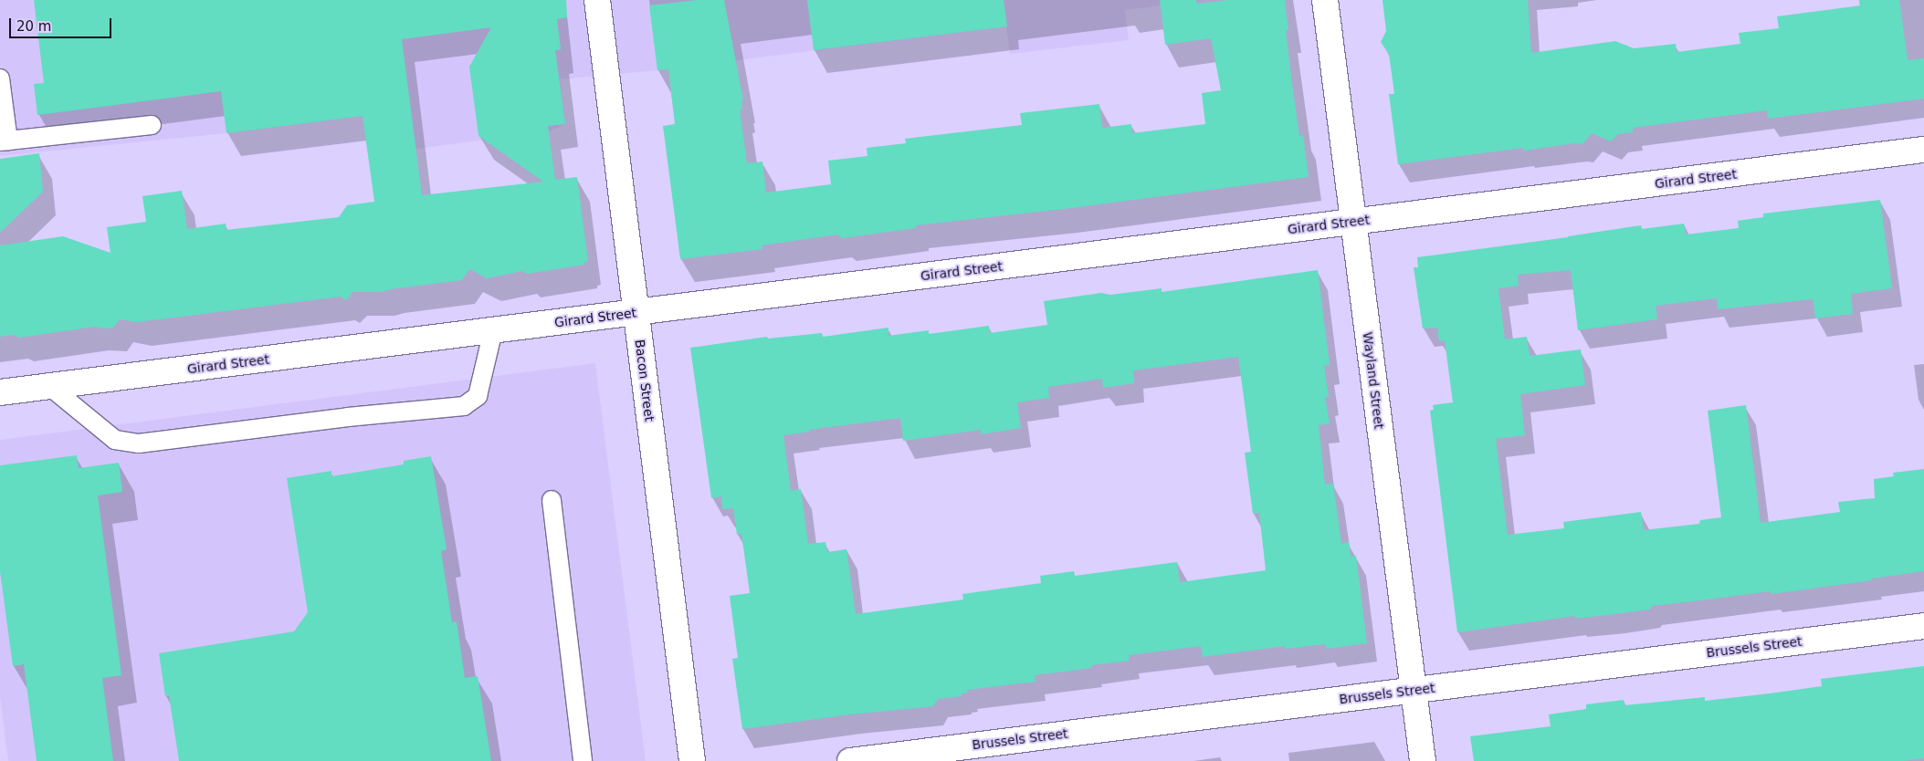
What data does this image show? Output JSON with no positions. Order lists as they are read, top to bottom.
{
  "streets": {
    "street": [
      "Girard Street",
      "Bacon Street",
      "Wayland Street",
      "Brussels Street"
    ]
  },
  "crossings": [
    ["Girard Street", "Bacon Street"],
    ["Girard Street", "Wayland Street"],
    ["Wayland Street", "Brussels Street"]
  ],
  "scale_bar": "20 m"
}
